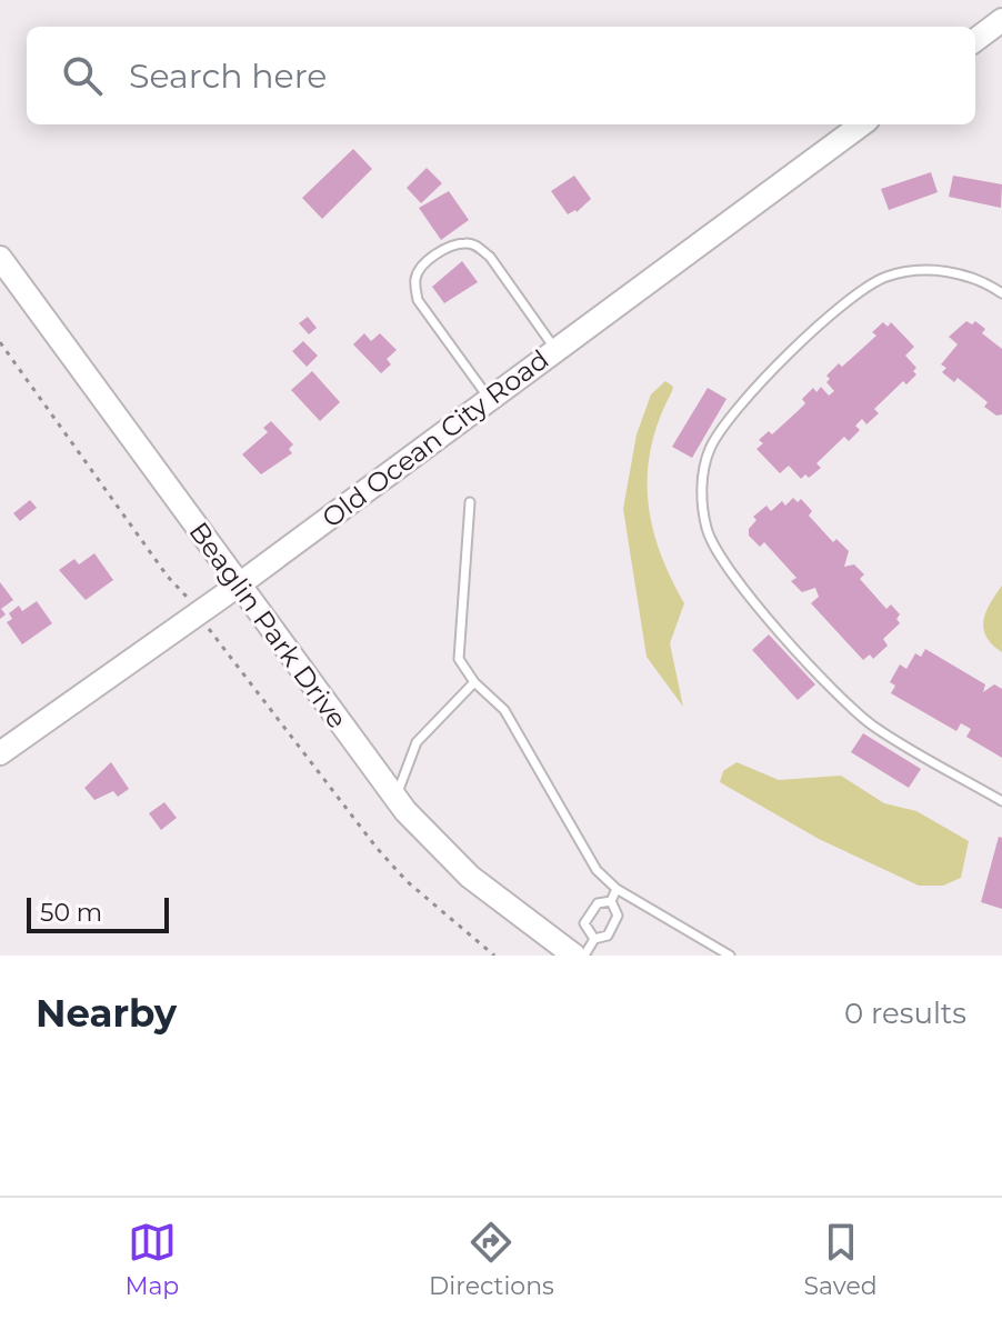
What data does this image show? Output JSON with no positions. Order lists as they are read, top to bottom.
{
  "streets": {
    "main road": ["Old Ocean City Road", "Beaglin Park Drive"]
  },
  "crossings": [
    ["Old Ocean City Road", "Beaglin Park Drive"]
  ],
  "scale_bar": "50 m",
  "page": {
    "search": "Search here",
    "scale": "50 m",
    "heading": ["Nearby", "0 results"],
    "nav": ["Map", "Directions", "Saved"]
  }
}
